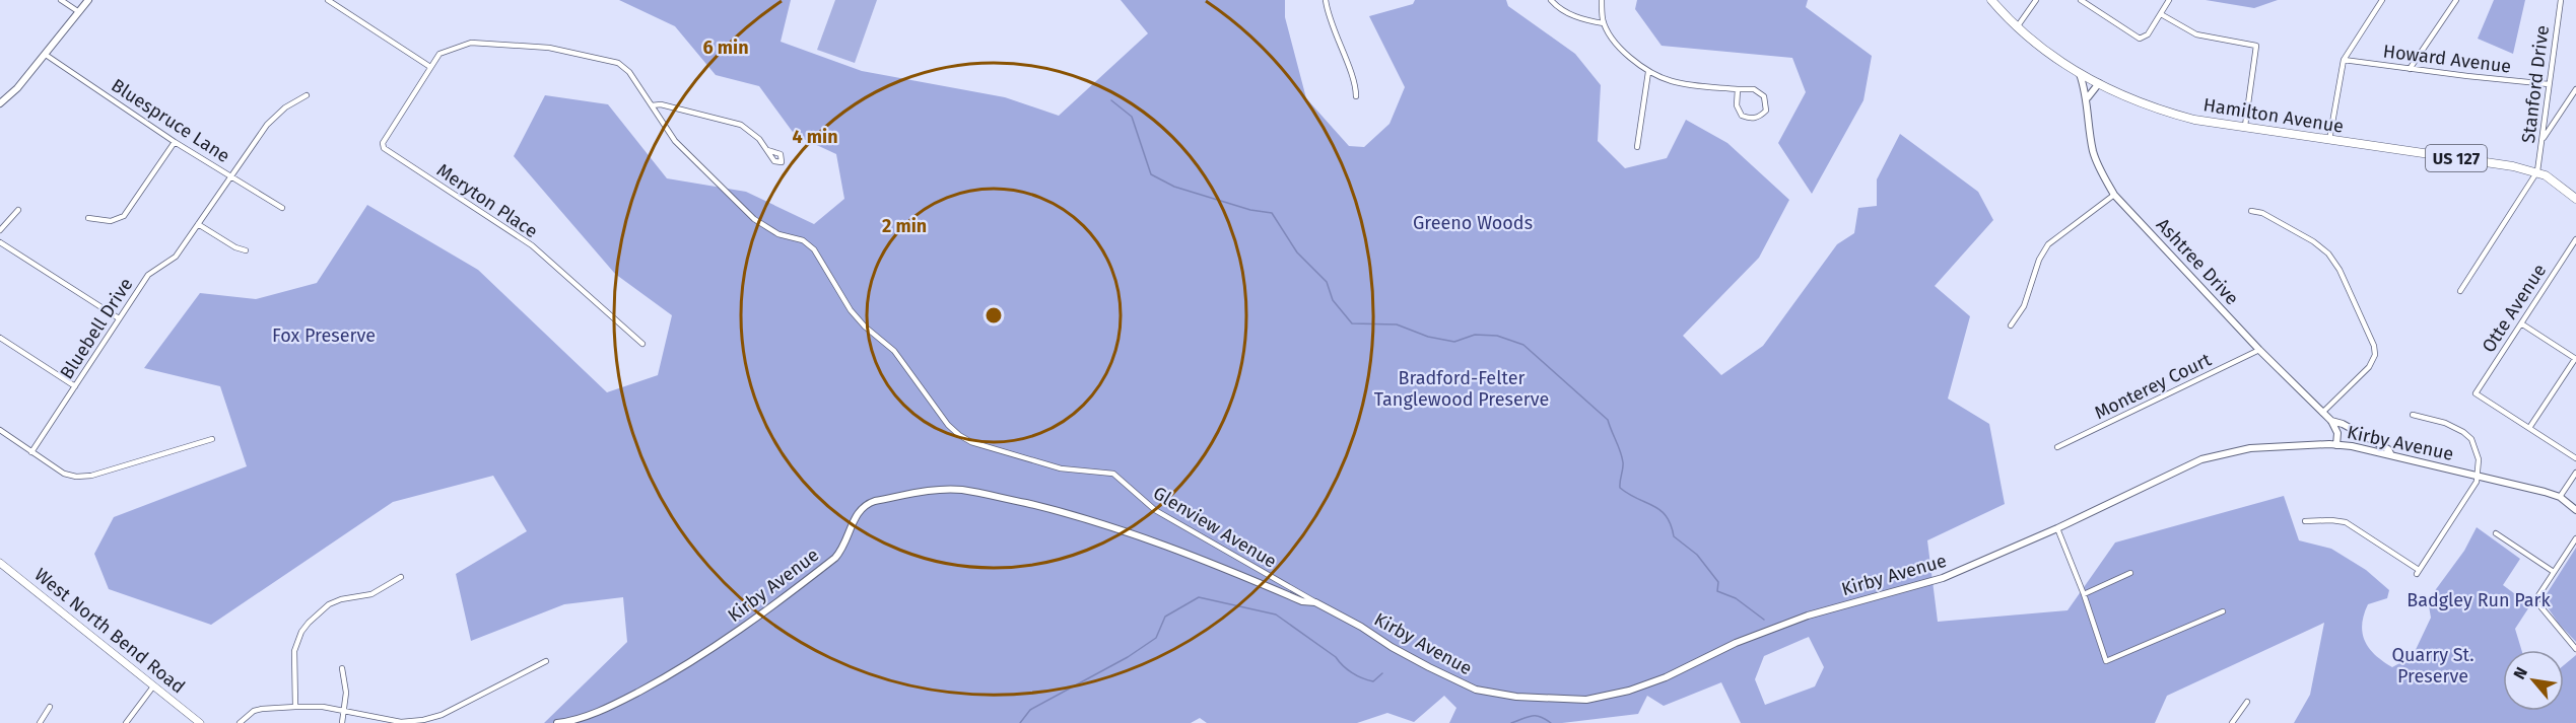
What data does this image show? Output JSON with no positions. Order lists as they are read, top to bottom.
{
  "streets": {
    "main road": ["Hamilton Avenue", "US 127", "West North Bend Road"],
    "street": [
      "Howard Avenue",
      "Stanford Drive",
      "Bluespruce Lane",
      "Meryton Place",
      "Ashtree Drive",
      "Otte Avenue",
      "Bluebell Drive",
      "Monterey Court",
      "Kirby Avenue",
      "Glenview Avenue"
    ]
  },
  "crossings": [
    ["Howard Avenue", "Stanford Drive"],
    ["Stanford Drive", "Hamilton Avenue"],
    ["Hamilton Avenue", "Ashtree Drive"],
    ["Bluespruce Lane", "Bluebell Drive"],
    ["Meryton Place", "Glenview Avenue"],
    ["Ashtree Drive", "Monterey Court"],
    ["Ashtree Drive", "Kirby Avenue"],
    ["Kirby Avenue", "Glenview Avenue"]
  ],
  "parks": [
    "Greeno Woods",
    "Fox Preserve",
    "Bradford-Felter Tanglewood Preserve",
    "Badgley Run Park",
    "Quarry St. Preserve"
  ],
  "north": "top left",
  "rings": ["6 min", "4 min", "2 min"]
}
